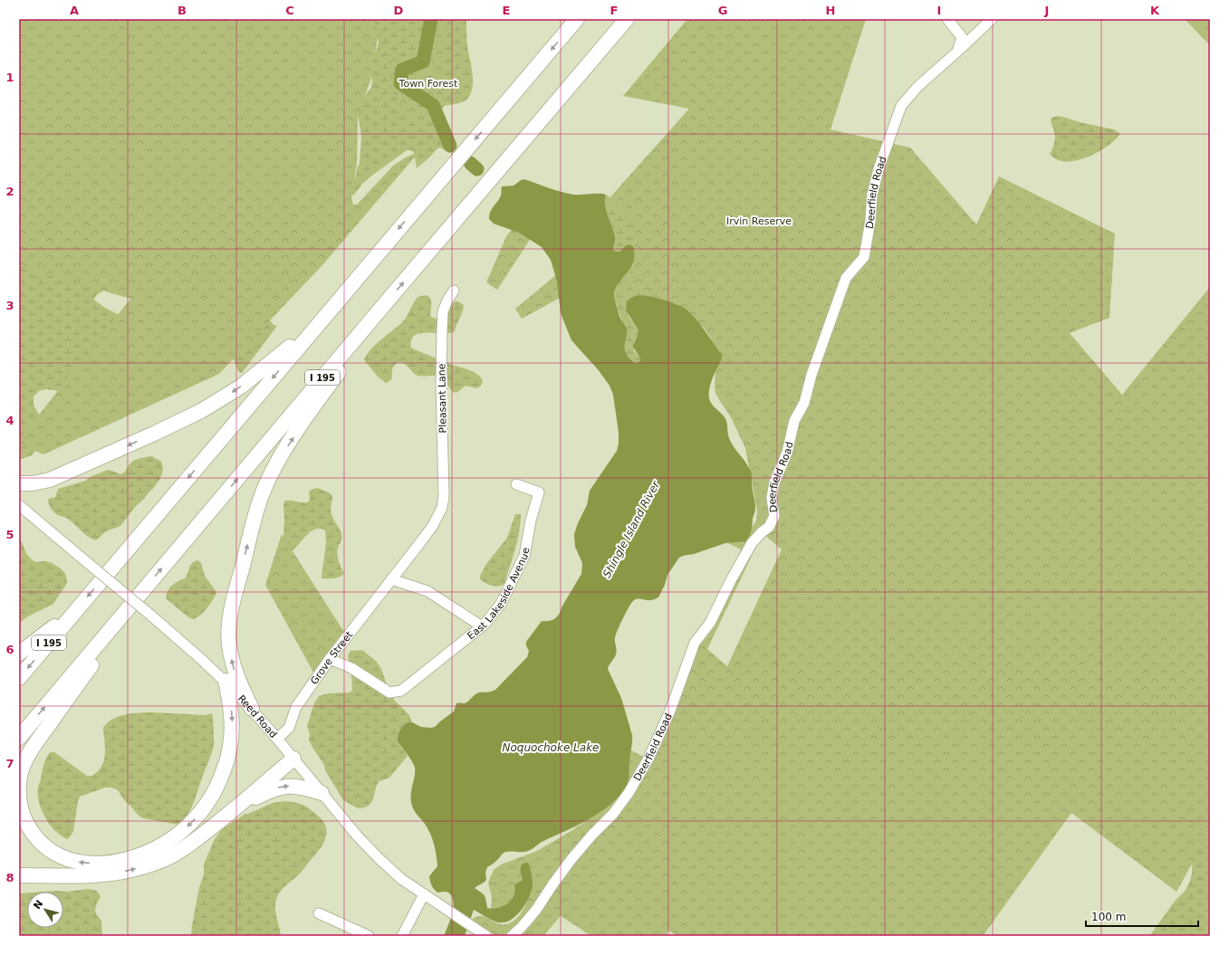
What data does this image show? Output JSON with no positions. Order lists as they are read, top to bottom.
{
  "streets": {
    "highway": ["I 195"],
    "street": [
      "Deerfield Road",
      "Pleasant Lane",
      "East Lakeside Avenue",
      "Grove Street",
      "Reed Road"
    ]
  },
  "crossings": [
    ["Pleasant Lane", "Grove Street"],
    ["East Lakeside Avenue", "Grove Street"],
    ["Grove Street", "Reed Road"]
  ],
  "water": ["Shingle Island River", "Noquochoke Lake"],
  "parks": ["Town Forest", "Irvin Reserve"],
  "scale_bar": "100 m",
  "north": "top left",
  "grid": {
    "columns": [
      "A",
      "B",
      "C",
      "D",
      "E",
      "F",
      "G",
      "H",
      "I",
      "J",
      "K"
    ],
    "rows": [
      "1",
      "2",
      "3",
      "4",
      "5",
      "6",
      "7",
      "8"
    ]
  }
}
